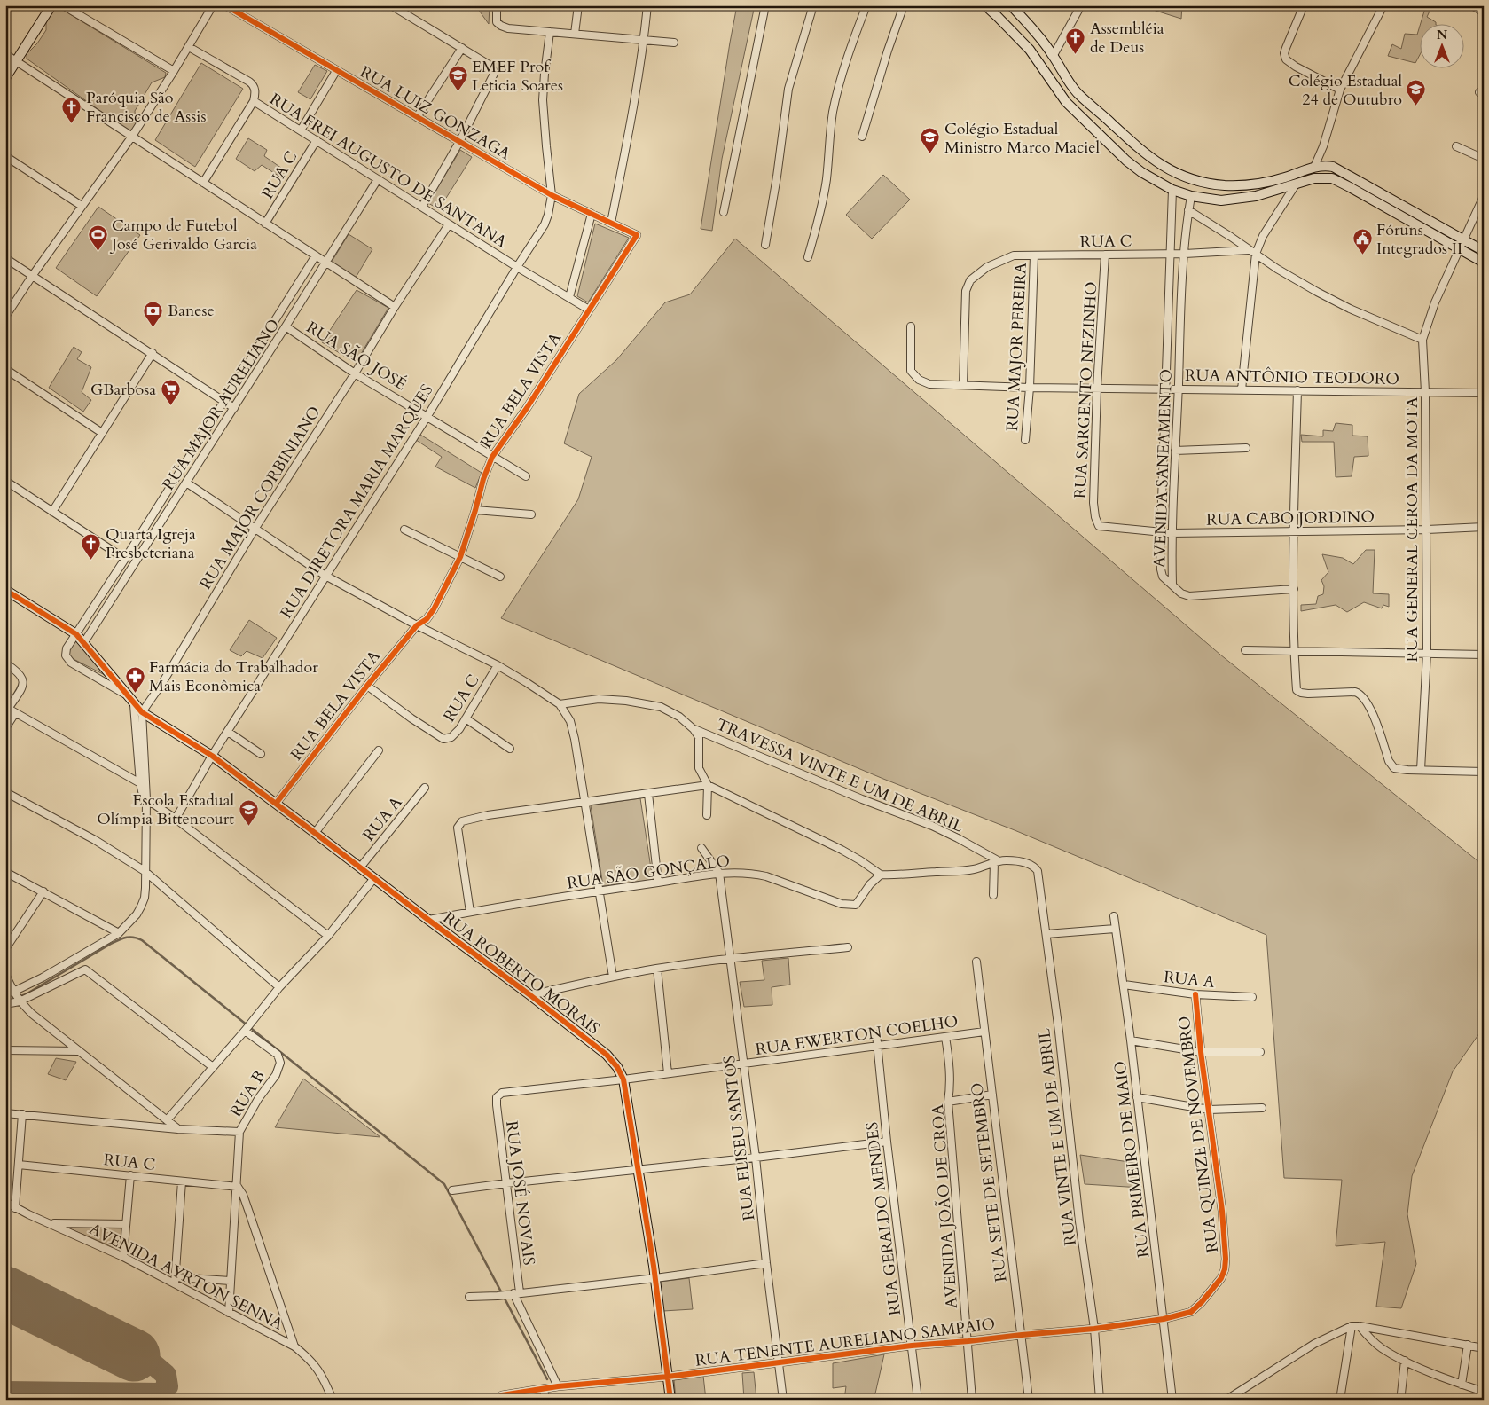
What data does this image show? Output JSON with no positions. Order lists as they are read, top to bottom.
{
  "streets": {
    "street": [
      "RUA LUIZ GONZAGA",
      "RUA FREI AUGUSTO DE SANTANA",
      "RUA C",
      "RUA MAJOR PEREIRA",
      "RUA SÃO JOSÉ",
      "RUA ANTÔNIO TEODORO",
      "RUA BELA VISTA",
      "RUA SARGENTO NEZINHO",
      "RUA MAJOR AURELIANO",
      "AVENIDA SANEAMENTO",
      "RUA MAJOR CORBINIANO",
      "RUA DIRETORA MARIA MARQUES",
      "RUA CABO JORDINO",
      "RUA GENERAL CEROA DA MOTA",
      "TRAVESSA VINTE E UM DE ABRIL",
      "RUA A",
      "RUA SÃO GONÇALO",
      "RUA ROBERTO MORAIS",
      "RUA EWERTON COELHO",
      "RUA B",
      "RUA QUINZE DE NOVEMBRO",
      "RUA VINTE E UM DE ABRIL",
      "RUA ELISEU SANTOS",
      "RUA PRIMEIRO DE MAIO",
      "RUA SETE DE SETEMBRO",
      "RUA JOSÉ NOVAIS",
      "AVENIDA JOÃO DE CROA",
      "RUA GERALDO MENDES",
      "AVENIDA AYRTON SENNA",
      "RUA TENENTE AURELIANO SAMPAIO"
    ]
  },
  "crossings": [
    ["RUA LUIZ GONZAGA", "RUA BELA VISTA"],
    ["RUA LUIZ GONZAGA", "RUA DIRETORA MARIA MARQUES"],
    ["RUA FREI AUGUSTO DE SANTANA", "RUA C"],
    ["RUA FREI AUGUSTO DE SANTANA", "RUA BELA VISTA"],
    ["RUA FREI AUGUSTO DE SANTANA", "RUA MAJOR AURELIANO"],
    ["RUA FREI AUGUSTO DE SANTANA", "RUA MAJOR CORBINIANO"],
    ["RUA FREI AUGUSTO DE SANTANA", "RUA DIRETORA MARIA MARQUES"],
    ["RUA C", "RUA MAJOR PEREIRA"],
    ["RUA C", "RUA ANTÔNIO TEODORO"],
    ["RUA C", "RUA BELA VISTA"],
    ["RUA C", "RUA SARGENTO NEZINHO"],
    ["RUA C", "AVENIDA SANEAMENTO"],
    ["RUA C", "RUA B"],
    ["RUA MAJOR PEREIRA", "RUA ANTÔNIO TEODORO"],
    ["RUA SÃO JOSÉ", "RUA BELA VISTA"],
    ["RUA SÃO JOSÉ", "RUA MAJOR AURELIANO"],
    ["RUA SÃO JOSÉ", "RUA MAJOR CORBINIANO"],
    ["RUA SÃO JOSÉ", "RUA DIRETORA MARIA MARQUES"],
    ["RUA ANTÔNIO TEODORO", "RUA SARGENTO NEZINHO"],
    ["RUA ANTÔNIO TEODORO", "AVENIDA SANEAMENTO"],
    ["RUA ANTÔNIO TEODORO", "RUA GENERAL CEROA DA MOTA"],
    ["RUA BELA VISTA", "RUA ROBERTO MORAIS"],
    ["RUA SARGENTO NEZINHO", "RUA CABO JORDINO"],
    ["RUA MAJOR AURELIANO", "RUA ROBERTO MORAIS"],
    ["AVENIDA SANEAMENTO", "RUA CABO JORDINO"],
    ["RUA MAJOR CORBINIANO", "RUA ROBERTO MORAIS"],
    ["RUA DIRETORA MARIA MARQUES", "RUA ROBERTO MORAIS"],
    ["RUA CABO JORDINO", "RUA GENERAL CEROA DA MOTA"],
    ["TRAVESSA VINTE E UM DE ABRIL", "RUA VINTE E UM DE ABRIL"],
    ["RUA A", "RUA ROBERTO MORAIS"],
    ["RUA A", "RUA QUINZE DE NOVEMBRO"],
    ["RUA A", "RUA PRIMEIRO DE MAIO"],
    ["RUA SÃO GONÇALO", "RUA ROBERTO MORAIS"],
    ["RUA SÃO GONÇALO", "RUA ELISEU SANTOS"],
    ["RUA ROBERTO MORAIS", "RUA EWERTON COELHO"],
    ["RUA ROBERTO MORAIS", "RUA TENENTE AURELIANO SAMPAIO"],
    ["RUA EWERTON COELHO", "RUA ELISEU SANTOS"],
    ["RUA EWERTON COELHO", "RUA SETE DE SETEMBRO"],
    ["RUA EWERTON COELHO", "RUA JOSÉ NOVAIS"],
    ["RUA EWERTON COELHO", "AVENIDA JOÃO DE CROA"],
    ["RUA EWERTON COELHO", "RUA GERALDO MENDES"],
    ["RUA B", "AVENIDA AYRTON SENNA"],
    ["RUA QUINZE DE NOVEMBRO", "RUA TENENTE AURELIANO SAMPAIO"],
    ["RUA VINTE E UM DE ABRIL", "RUA TENENTE AURELIANO SAMPAIO"],
    ["RUA ELISEU SANTOS", "RUA TENENTE AURELIANO SAMPAIO"],
    ["RUA PRIMEIRO DE MAIO", "RUA TENENTE AURELIANO SAMPAIO"],
    ["RUA SETE DE SETEMBRO", "RUA TENENTE AURELIANO SAMPAIO"],
    ["RUA JOSÉ NOVAIS", "RUA TENENTE AURELIANO SAMPAIO"],
    ["AVENIDA JOÃO DE CROA", "RUA TENENTE AURELIANO SAMPAIO"],
    ["RUA GERALDO MENDES", "RUA TENENTE AURELIANO SAMPAIO"]
  ],
  "places": {
    "church": ["Assembléia de Deus", "Paróquia São Francisco de Assis", "Quarta Igreja Presbeteriana"],
    "school or university": [
      "EMEF Prof Leticia Soares",
      "Colégio Estadual 24 de Outubro",
      "Colégio Estadual Ministro Marco Maciel",
      "Escola Estadual Olímpia Bittencourt"
    ],
    "sports": ["Campo de Futebol José Gerivaldo Garcia"],
    "public building": ["Fóruns Integrados II"],
    "bank": ["Banese"],
    "supermarket": ["GBarbosa"],
    "pharmacy": ["Farmácia do Trabalhador Mais Econômica"]
  },
  "north": "top"
}
